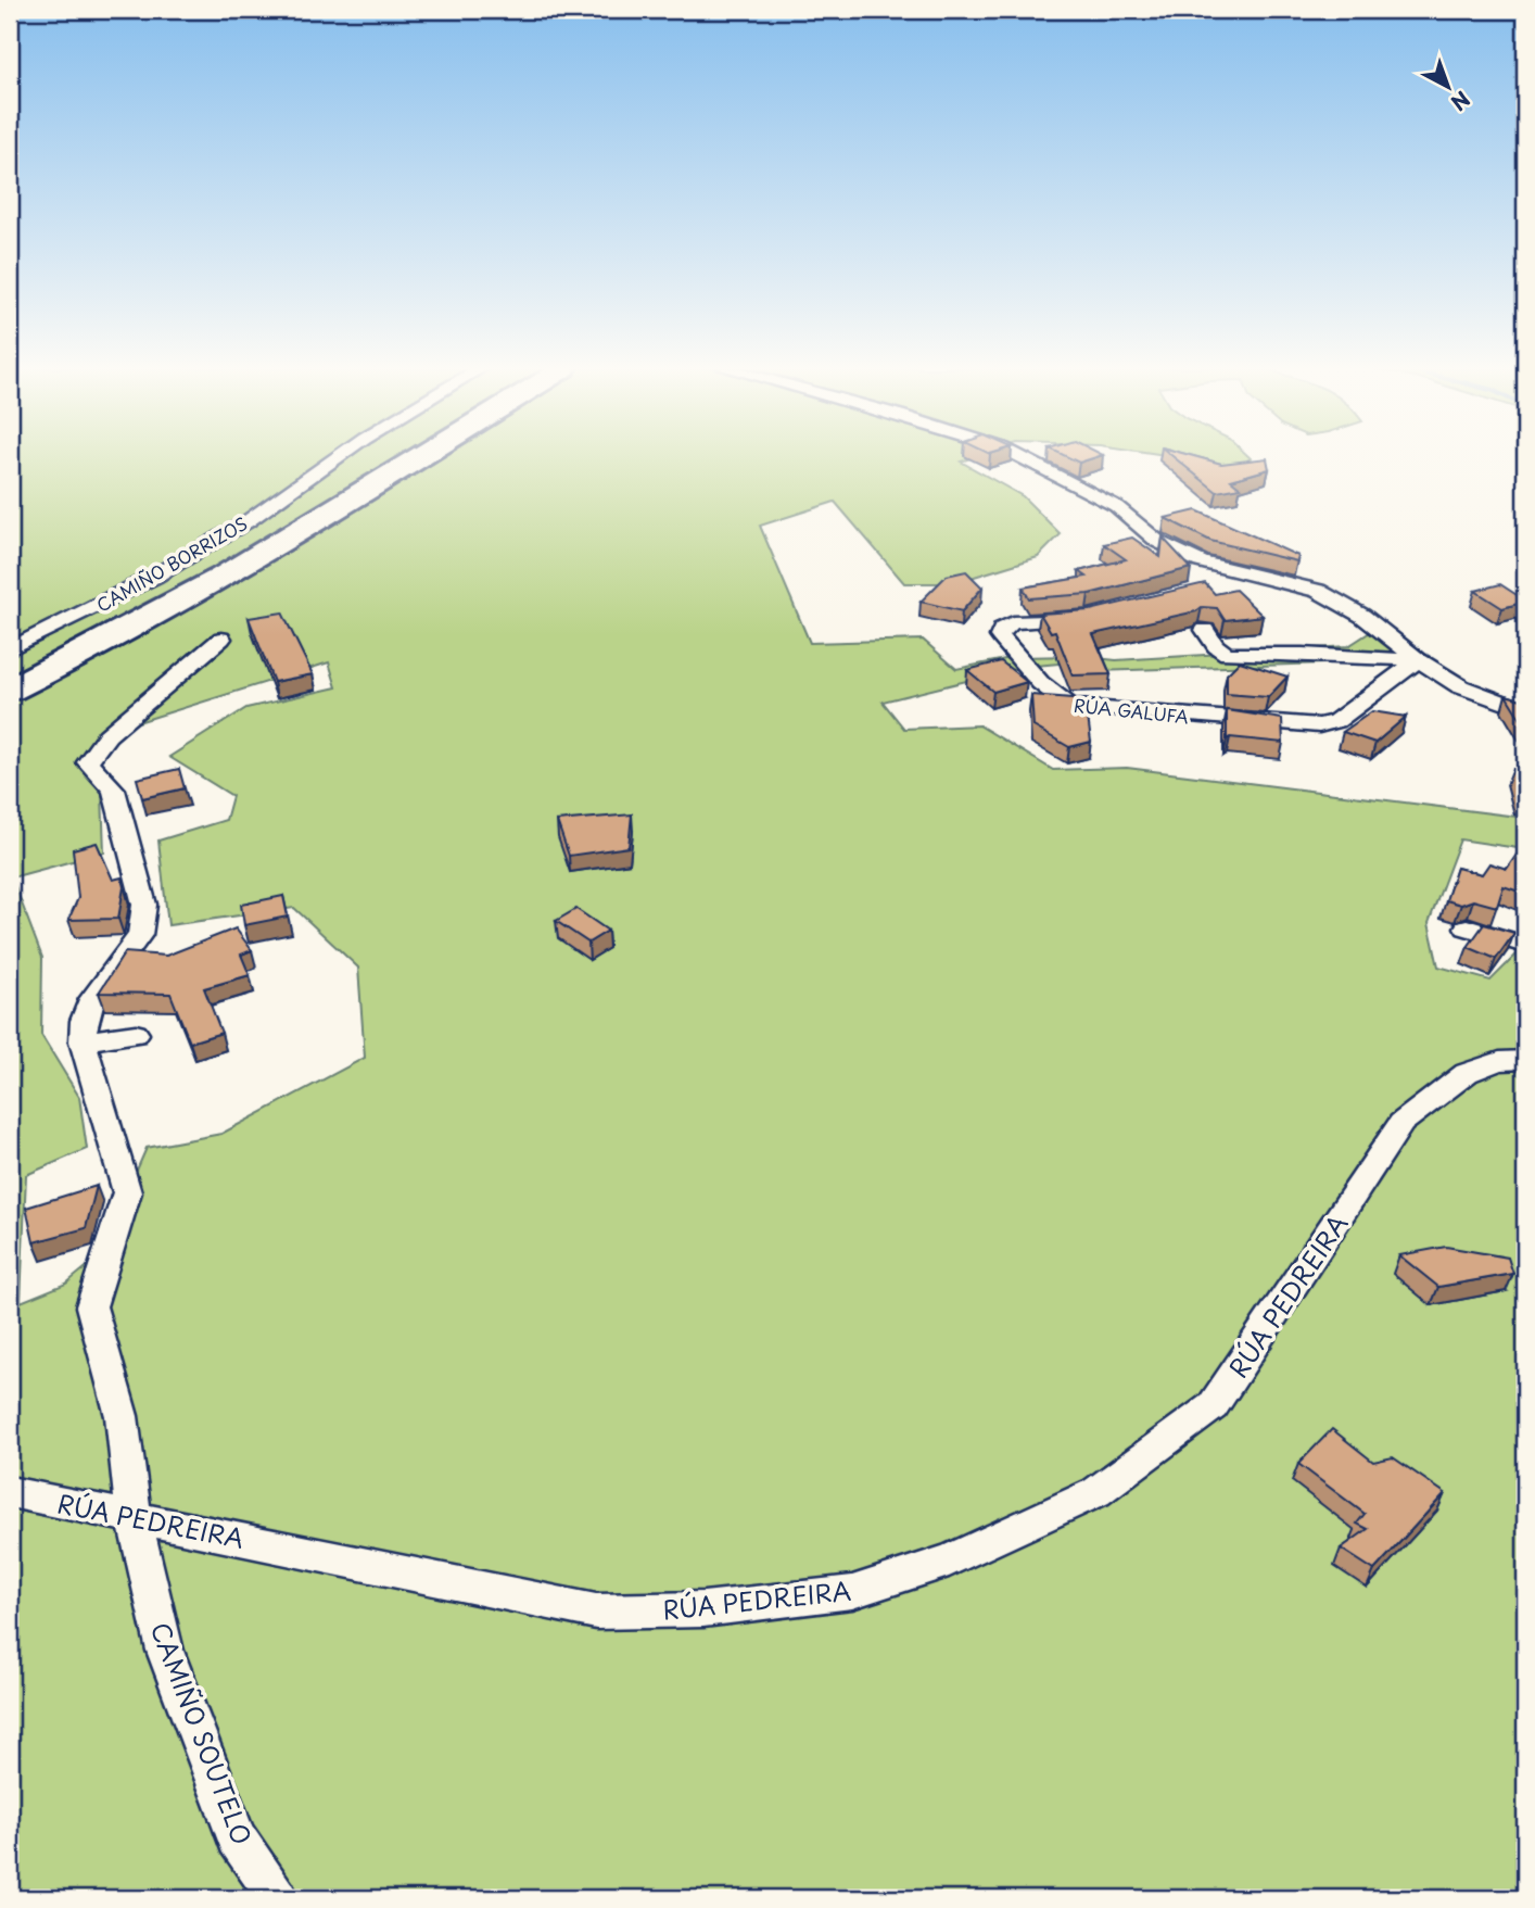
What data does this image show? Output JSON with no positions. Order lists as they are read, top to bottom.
{
  "streets": {
    "street": [
      "CAMIÑO BORRIZOS",
      "RÚA GALUFA",
      "RÚA PEDREIRA",
      "CAMIÑO SOUTELO"
    ]
  },
  "crossings": [
    ["RÚA PEDREIRA", "CAMIÑO SOUTELO"]
  ],
  "north": "bottom right"
}
